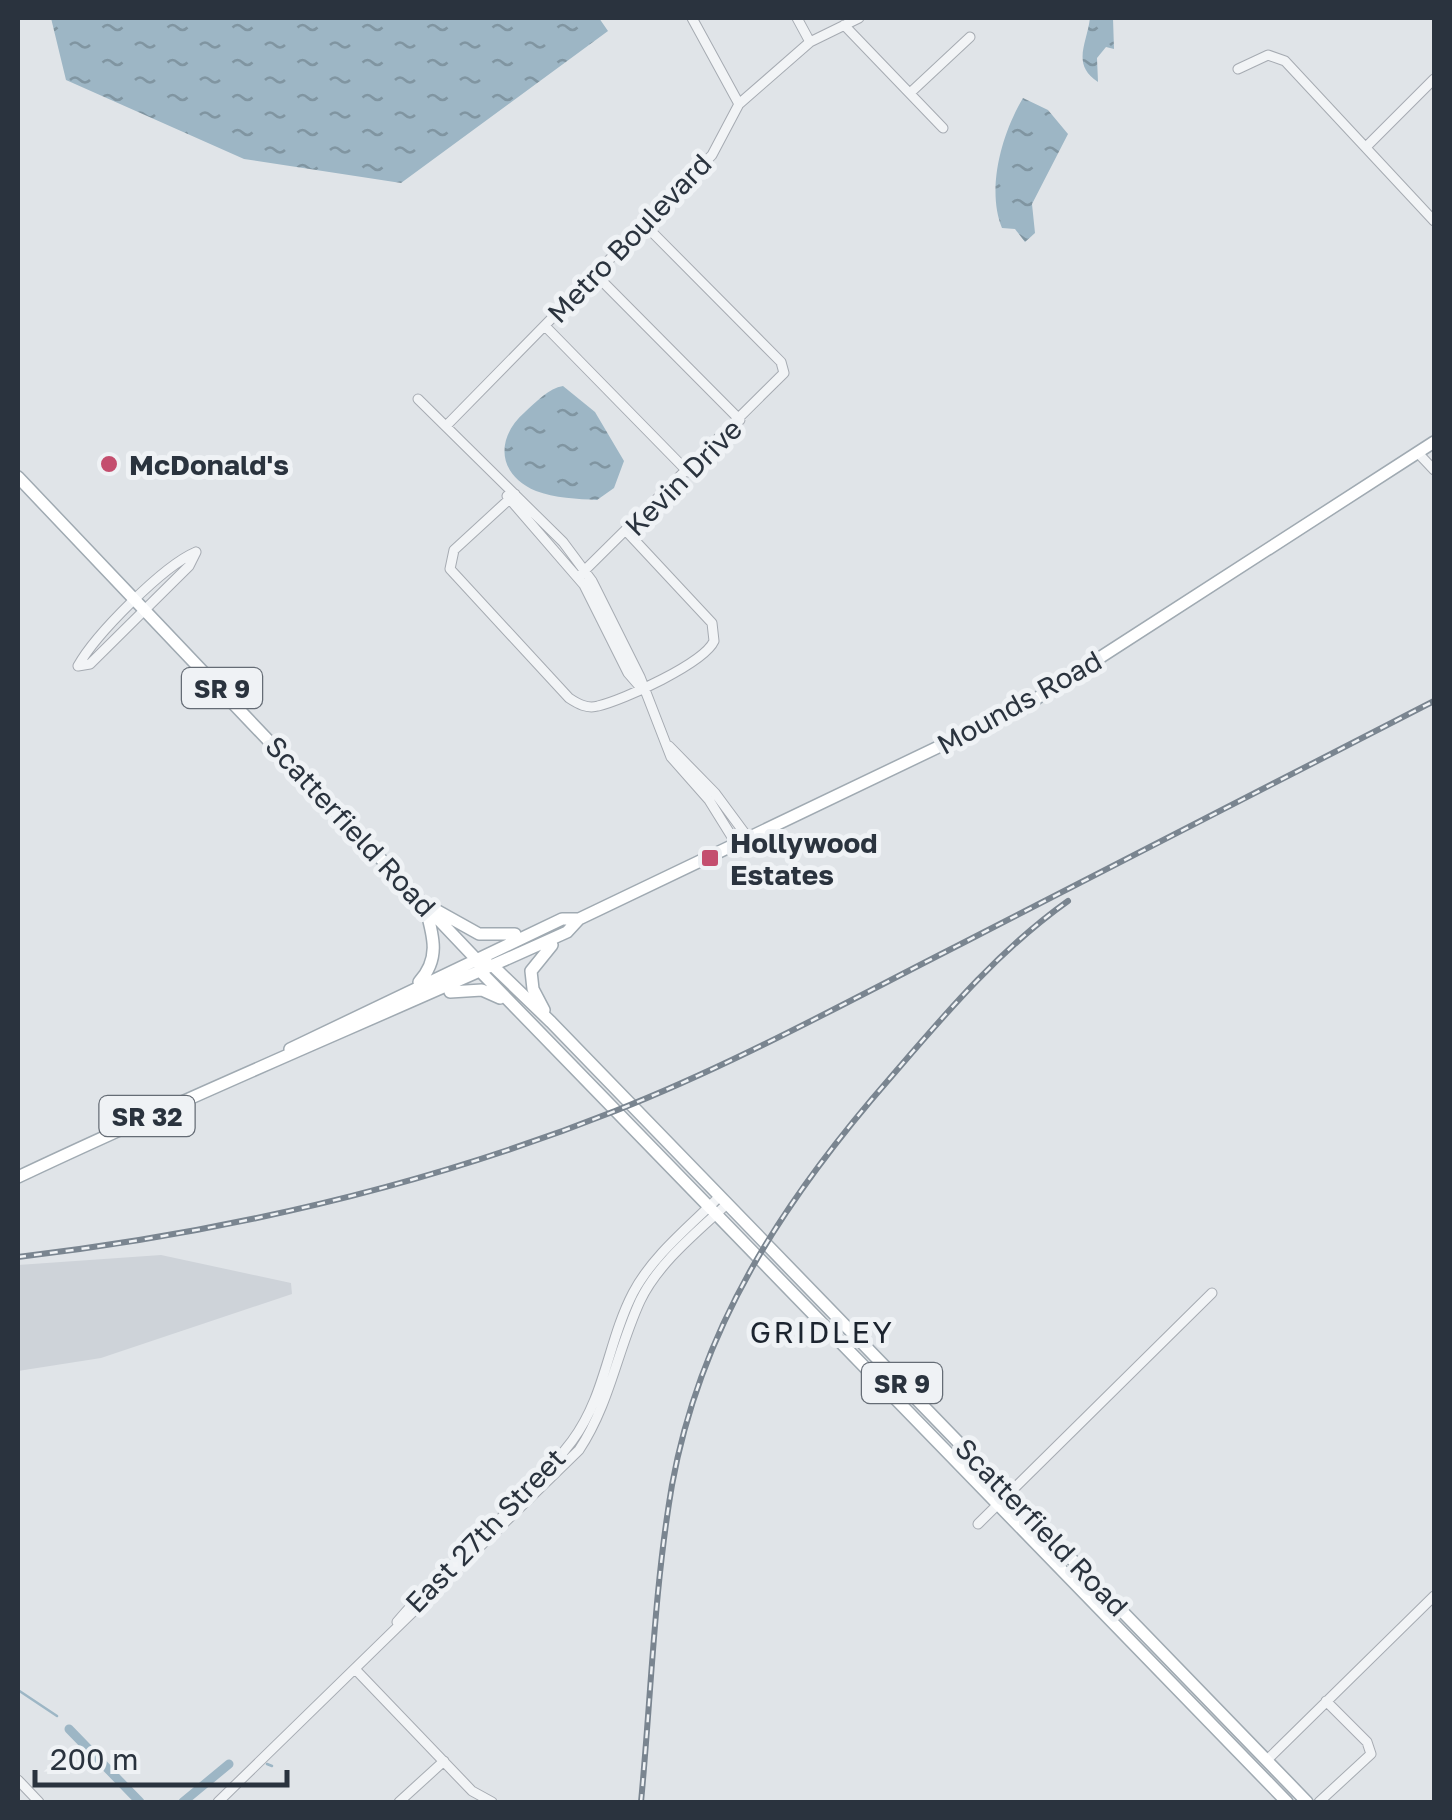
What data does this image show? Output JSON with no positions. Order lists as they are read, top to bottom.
{
  "streets": {
    "main road": [
      "SR 9",
      "Mounds Road",
      "Scatterfield Road",
      "SR 32"
    ],
    "street": ["Metro Boulevard", "Kevin Drive", "East 27th Street"]
  },
  "crossings": [
    ["Metro Boulevard", "Kevin Drive"],
    ["Mounds Road", "Scatterfield Road"],
    ["Scatterfield Road", "East 27th Street"]
  ],
  "districts": ["GRIDLEY"],
  "places": {
    "other": ["McDonald's"],
    "transit": ["Hollywood Estates"]
  },
  "scale_bar": "200 m"
}
